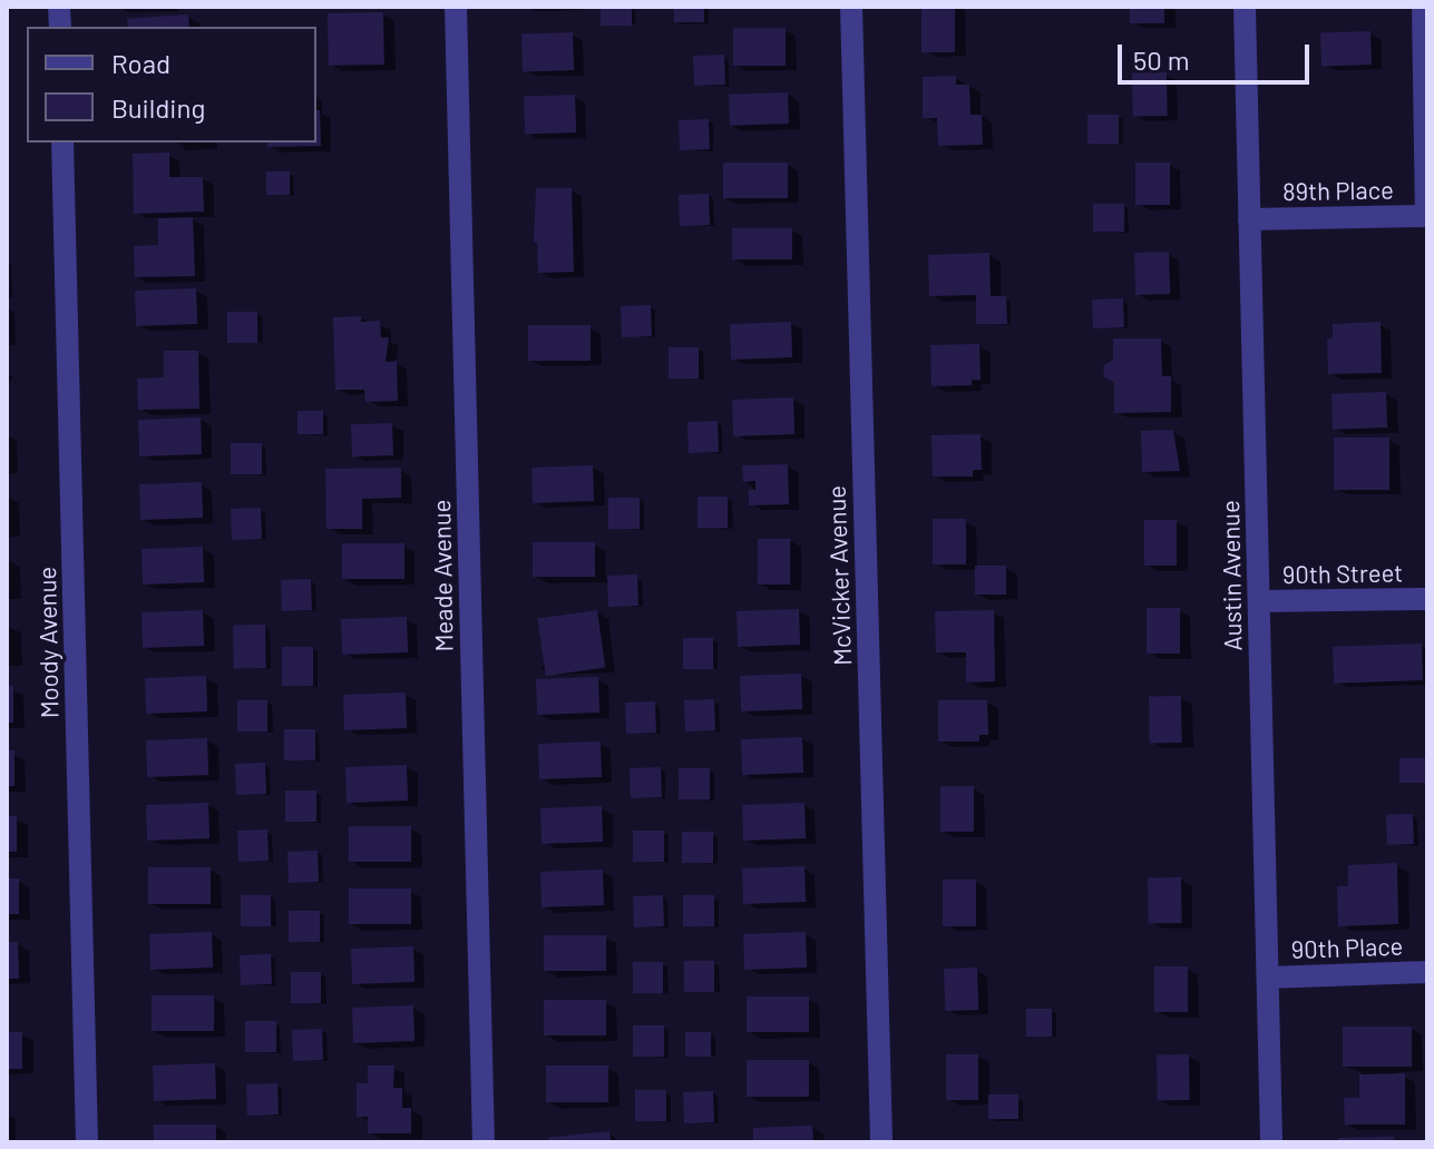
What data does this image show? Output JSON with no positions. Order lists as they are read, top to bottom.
{
  "streets": {
    "street": [
      "89th Place",
      "90th Street",
      "Meade Avenue",
      "McVicker Avenue",
      "Austin Avenue",
      "Moody Avenue",
      "90th Place"
    ]
  },
  "crossings": [
    ["89th Place", "Austin Avenue"],
    ["90th Street", "Austin Avenue"],
    ["Austin Avenue", "90th Place"]
  ],
  "legend": ["Road", "Building"],
  "scale_bar": "50 m"
}
